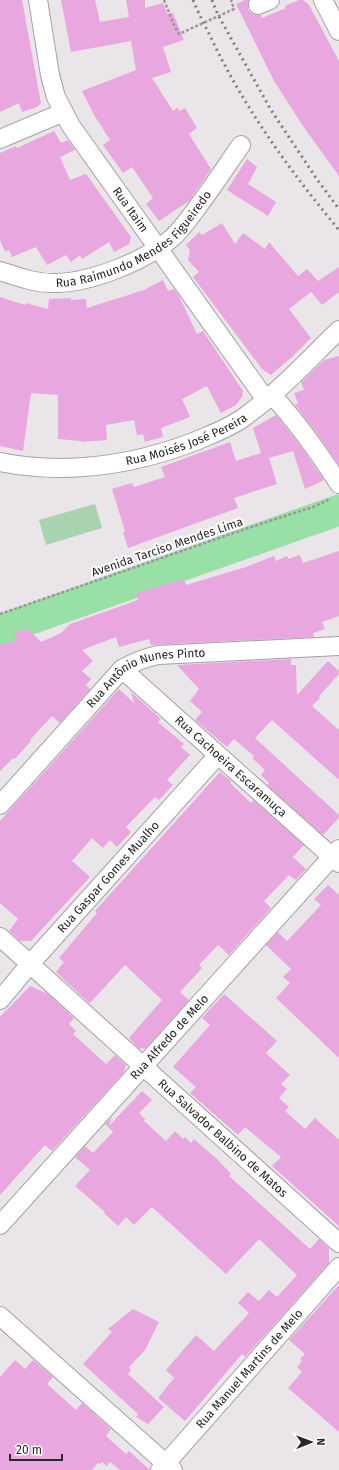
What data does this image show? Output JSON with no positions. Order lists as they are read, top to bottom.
{
  "streets": {
    "street": [
      "Rua Itaim",
      "Rua Raimundo Mendes Figueiredo",
      "Rua Moisés José Pereira",
      "Rua Antônio Nunes Pinto",
      "Rua Cachoeira Escaramuça",
      "Rua Gaspar Gomes Mualho",
      "Rua Alfredo de Melo",
      "Rua Salvador Balbino de Matos",
      "Rua Manuel Martins de Melo"
    ],
    "path": ["Avenida Tarciso Mendes Lima"]
  },
  "crossings": [
    ["Rua Itaim", "Rua Raimundo Mendes Figueiredo"],
    ["Rua Itaim", "Rua Moisés José Pereira"],
    ["Rua Itaim", "Avenida Tarciso Mendes Lima"],
    ["Rua Antônio Nunes Pinto", "Rua Cachoeira Escaramuça"],
    ["Rua Cachoeira Escaramuça", "Rua Gaspar Gomes Mualho"],
    ["Rua Cachoeira Escaramuça", "Rua Alfredo de Melo"],
    ["Rua Gaspar Gomes Mualho", "Rua Salvador Balbino de Matos"],
    ["Rua Alfredo de Melo", "Rua Salvador Balbino de Matos"]
  ],
  "scale_bar": "20 m",
  "north": "right"
}
